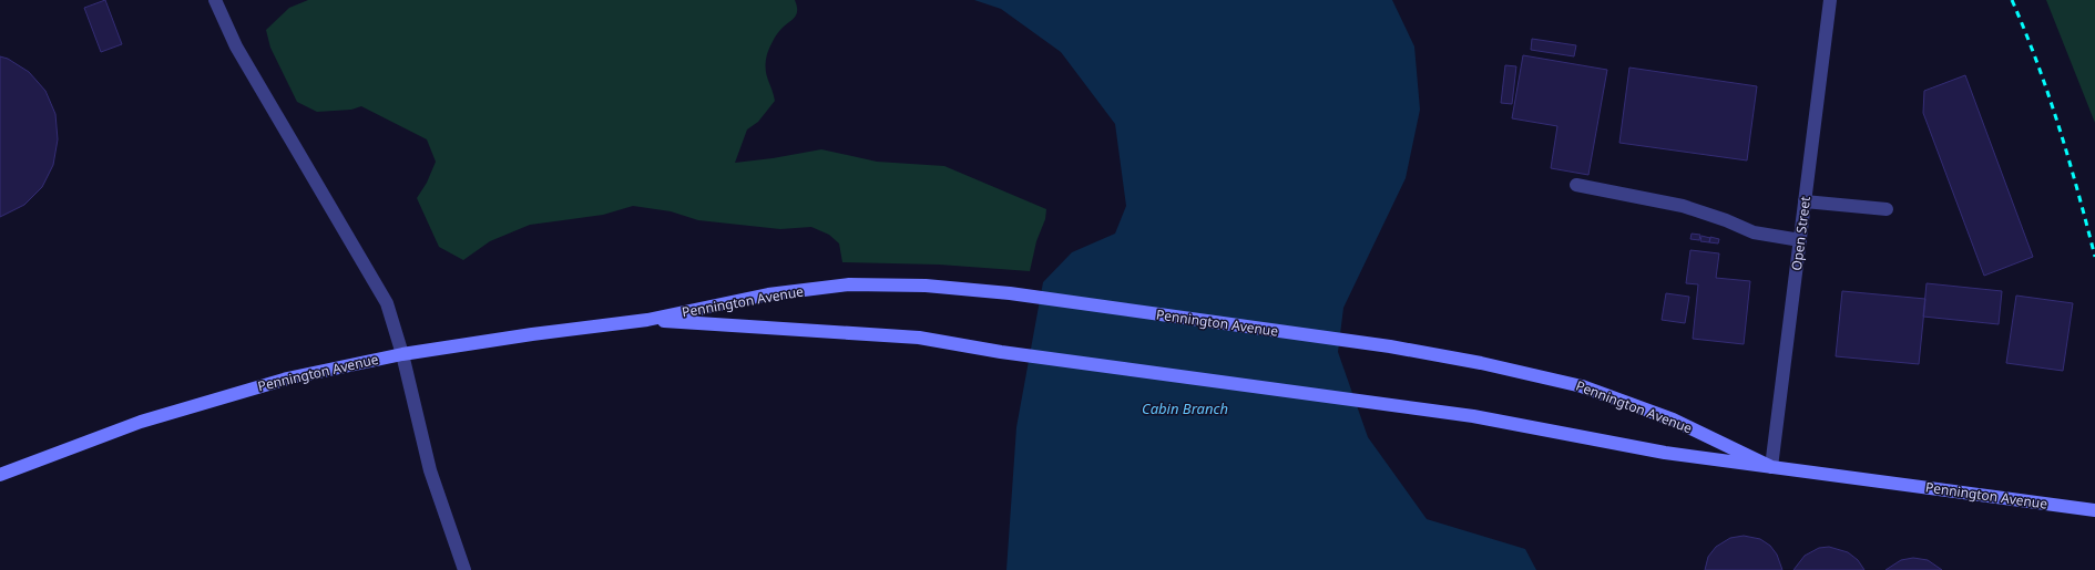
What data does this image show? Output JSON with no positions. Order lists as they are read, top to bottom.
{
  "streets": {
    "main road": ["Pennington Avenue"],
    "street": ["Open Street"]
  },
  "crossings": [
    ["Open Street", "Pennington Avenue"]
  ],
  "water": ["Cabin Branch"]
}
